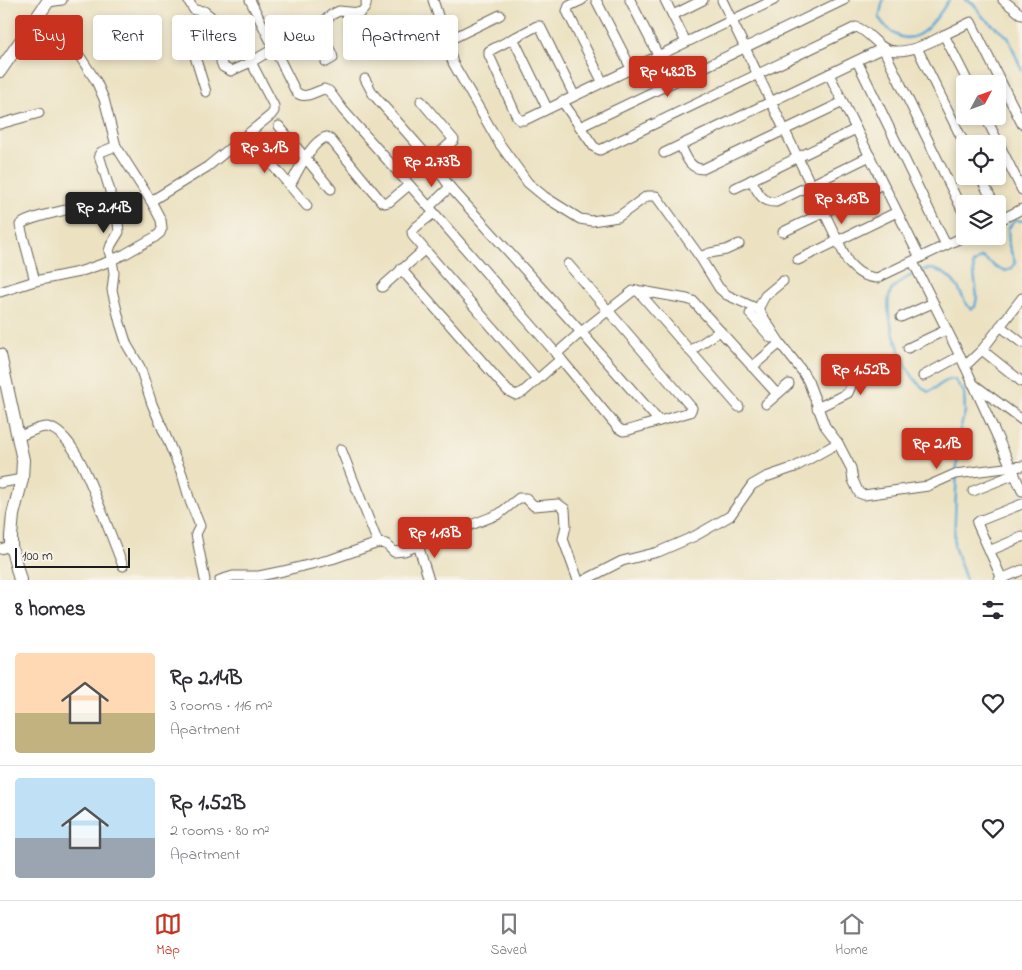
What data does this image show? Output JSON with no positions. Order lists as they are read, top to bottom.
{
  "scale_bar": "100 m",
  "north": "top right",
  "page": {
    "chip": [
      "Buy",
      "Rent",
      "Filters",
      "New",
      "Apartment"
    ],
    "price": [
      "Rp 4.82B",
      "Rp 3.1B",
      "Rp 2.73B",
      "Rp 3.13B",
      "Rp 2.14B",
      "Rp 1.52B",
      "Rp 2.1B",
      "Rp 1.13B"
    ],
    "scale": "100 m",
    "heading": "8 homes",
    "list": [
      {
        "name": "Rp 2.14B",
        "note": "3 rooms · 116 m² · Apartment"
      },
      {
        "name": "Rp 1.52B",
        "note": "2 rooms · 80 m² · Apartment"
      }
    ],
    "tabs": ["Map", "Saved", "Home"]
  }
}
